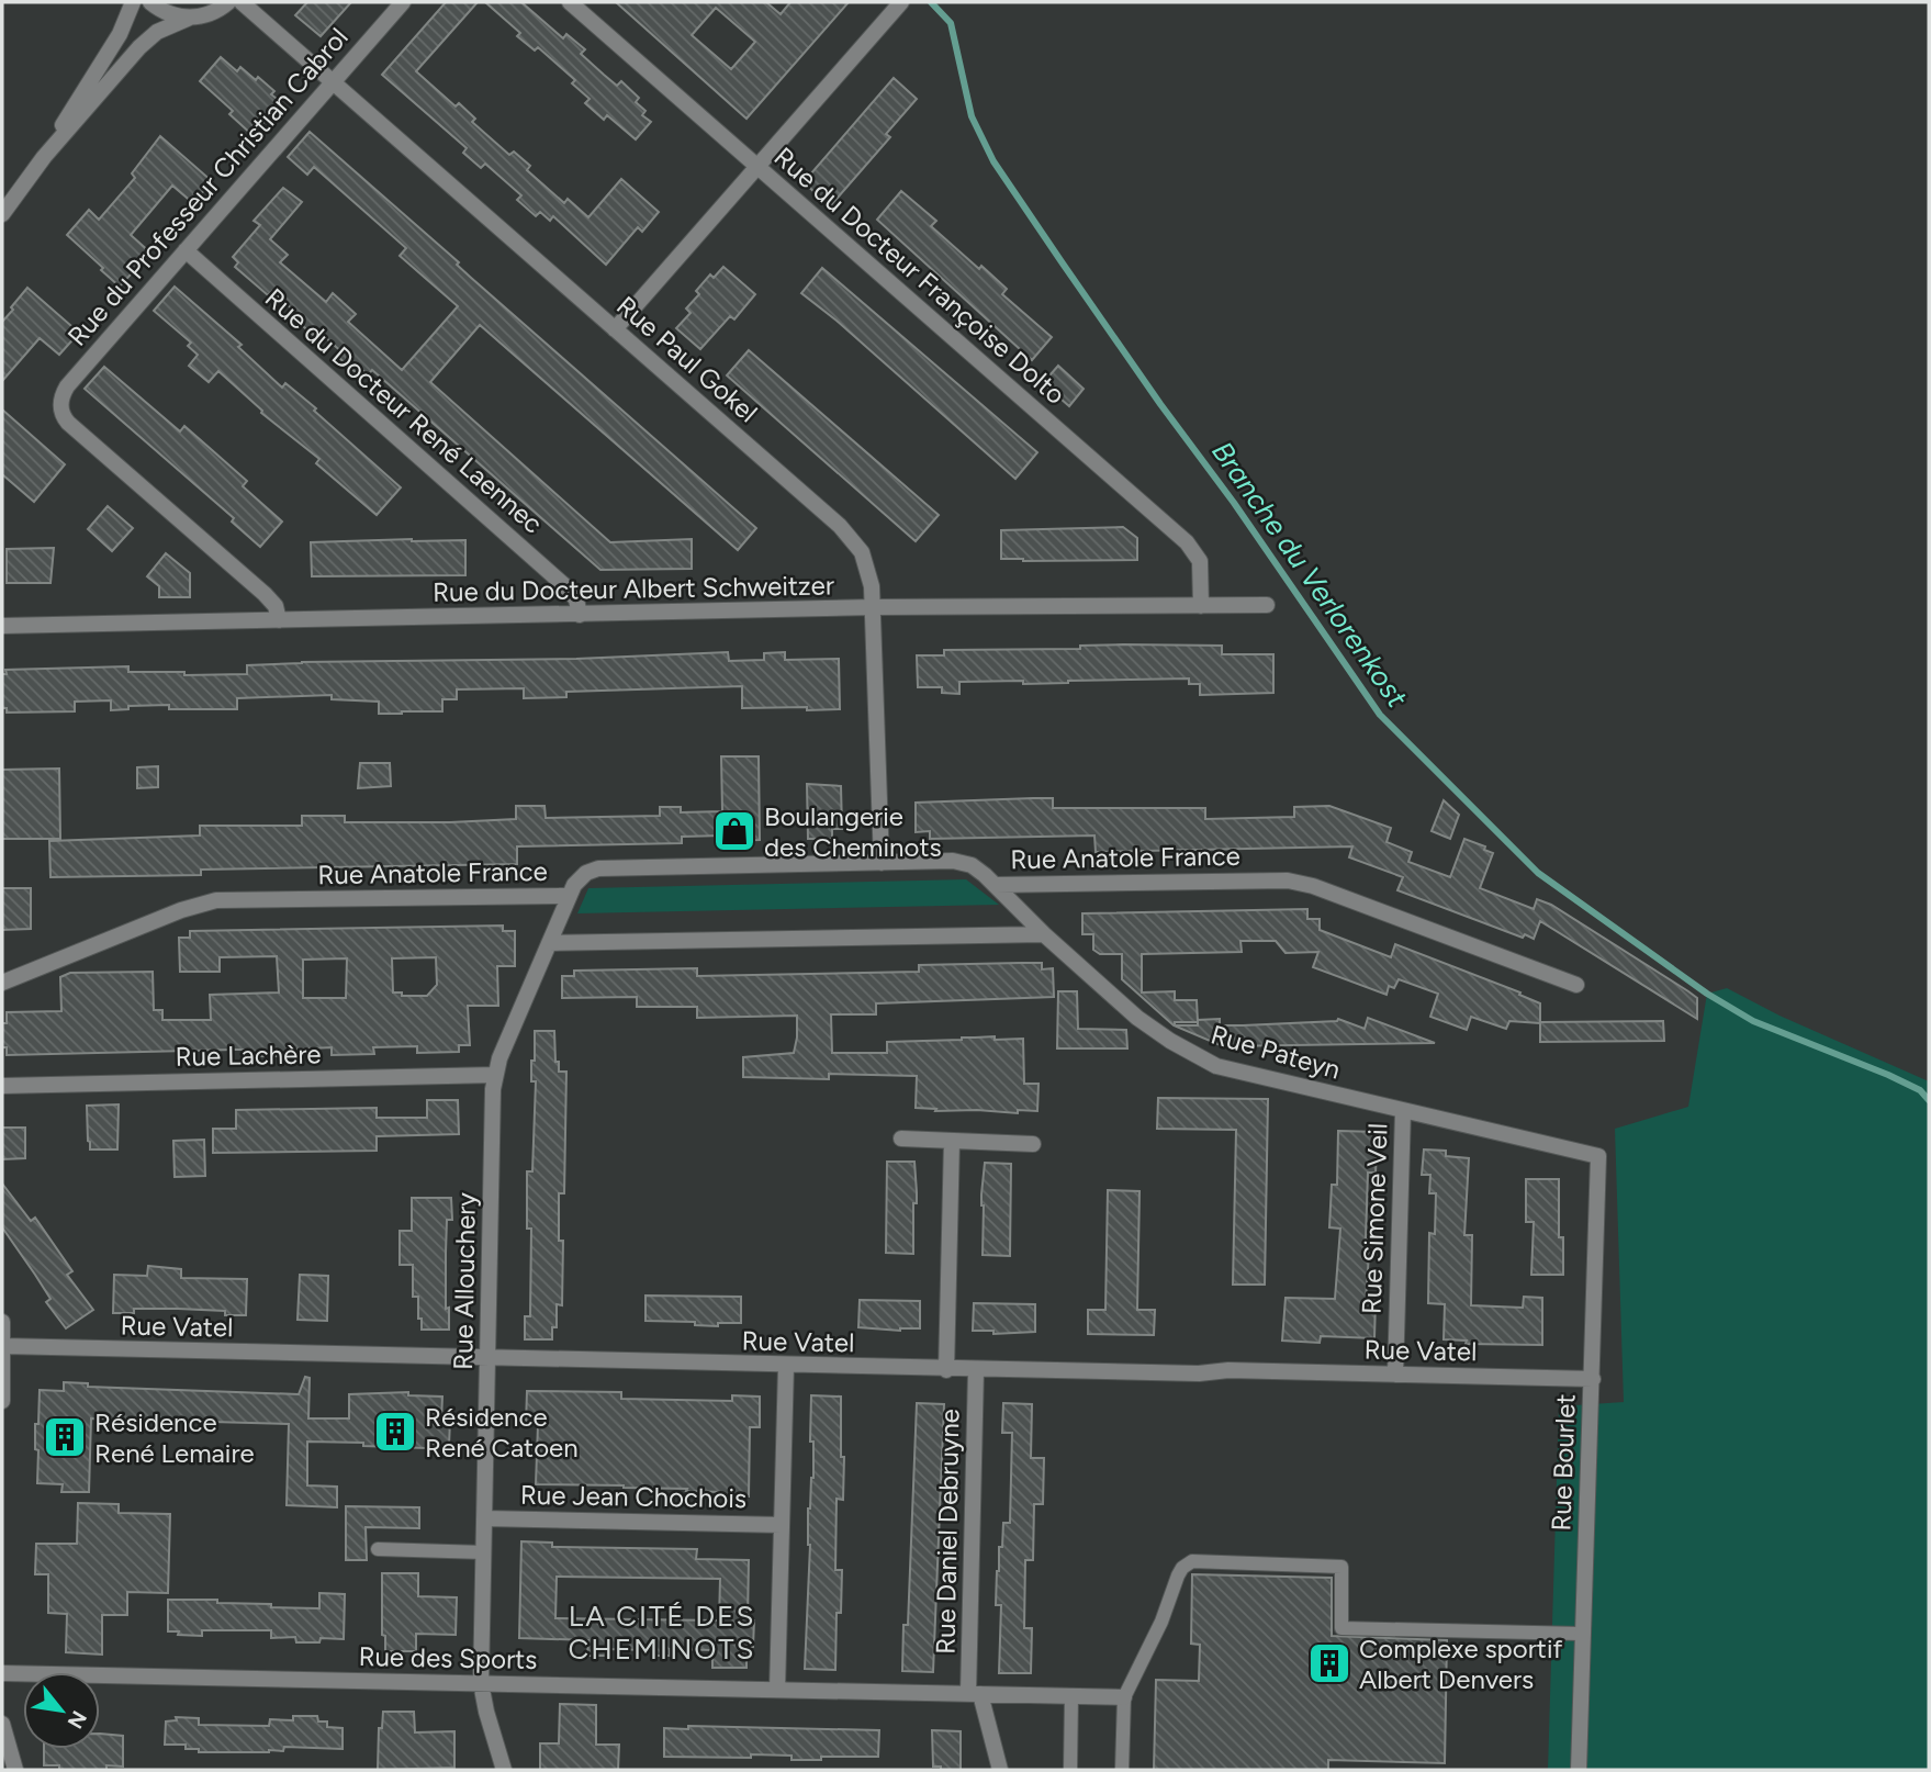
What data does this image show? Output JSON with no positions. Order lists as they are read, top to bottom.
{
  "streets": {
    "street": [
      "Rue du Professeur Christian Cabrol",
      "Rue du Docteur Françoise Dolto",
      "Rue Paul Gokel",
      "Rue du Docteur René Laennec",
      "Rue du Docteur Albert Schweitzer",
      "Rue Anatole France",
      "Rue Pateyn",
      "Rue Lachère",
      "Rue Simone Veil",
      "Rue Allouchery",
      "Rue Vatel",
      "Rue Bourlet",
      "Rue Jean Chochois",
      "Rue Daniel Debruyne",
      "Rue des Sports"
    ]
  },
  "crossings": [
    ["Rue du Professeur Christian Cabrol", "Rue Paul Gokel"],
    ["Rue du Professeur Christian Cabrol", "Rue du Docteur René Laennec"],
    ["Rue du Professeur Christian Cabrol", "Rue du Docteur Albert Schweitzer"],
    ["Rue du Docteur Françoise Dolto", "Rue du Docteur Albert Schweitzer"],
    ["Rue Paul Gokel", "Rue du Docteur Albert Schweitzer"],
    ["Rue Paul Gokel", "Rue Anatole France"],
    ["Rue du Docteur René Laennec", "Rue du Docteur Albert Schweitzer"],
    ["Rue Anatole France", "Rue Pateyn"],
    ["Rue Anatole France", "Rue Allouchery"],
    ["Rue Pateyn", "Rue Simone Veil"],
    ["Rue Pateyn", "Rue Bourlet"],
    ["Rue Lachère", "Rue Allouchery"],
    ["Rue Simone Veil", "Rue Vatel"],
    ["Rue Allouchery", "Rue Vatel"],
    ["Rue Allouchery", "Rue Jean Chochois"],
    ["Rue Allouchery", "Rue des Sports"],
    ["Rue Vatel", "Rue Bourlet"],
    ["Rue Vatel", "Rue Daniel Debruyne"],
    ["Rue Daniel Debruyne", "Rue des Sports"]
  ],
  "districts": ["LA CITÉ DES CHEMINOTS"],
  "water": ["Branche du Verlorenkost"],
  "places": {
    "shop": ["Boulangerie des Cheminots"],
    "building": ["Résidence René Catoen", "Résidence René Lemaire", "Complexe sportif Albert Denvers"]
  },
  "north": "bottom right"
}
